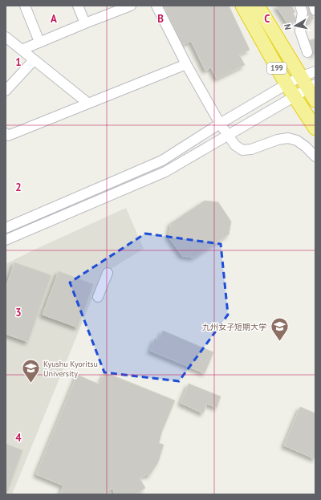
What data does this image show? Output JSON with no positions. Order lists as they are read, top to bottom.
{
  "streets": {
    "highway": ["199"]
  },
  "places": {
    "school or university": ["九州女子短期大学", "Kyushu Kyoritsu University"]
  },
  "north": "left",
  "grid": {
    "columns": ["A", "B", "C"],
    "rows": [
      "1",
      "2",
      "3",
      "4"
    ]
  }
}
